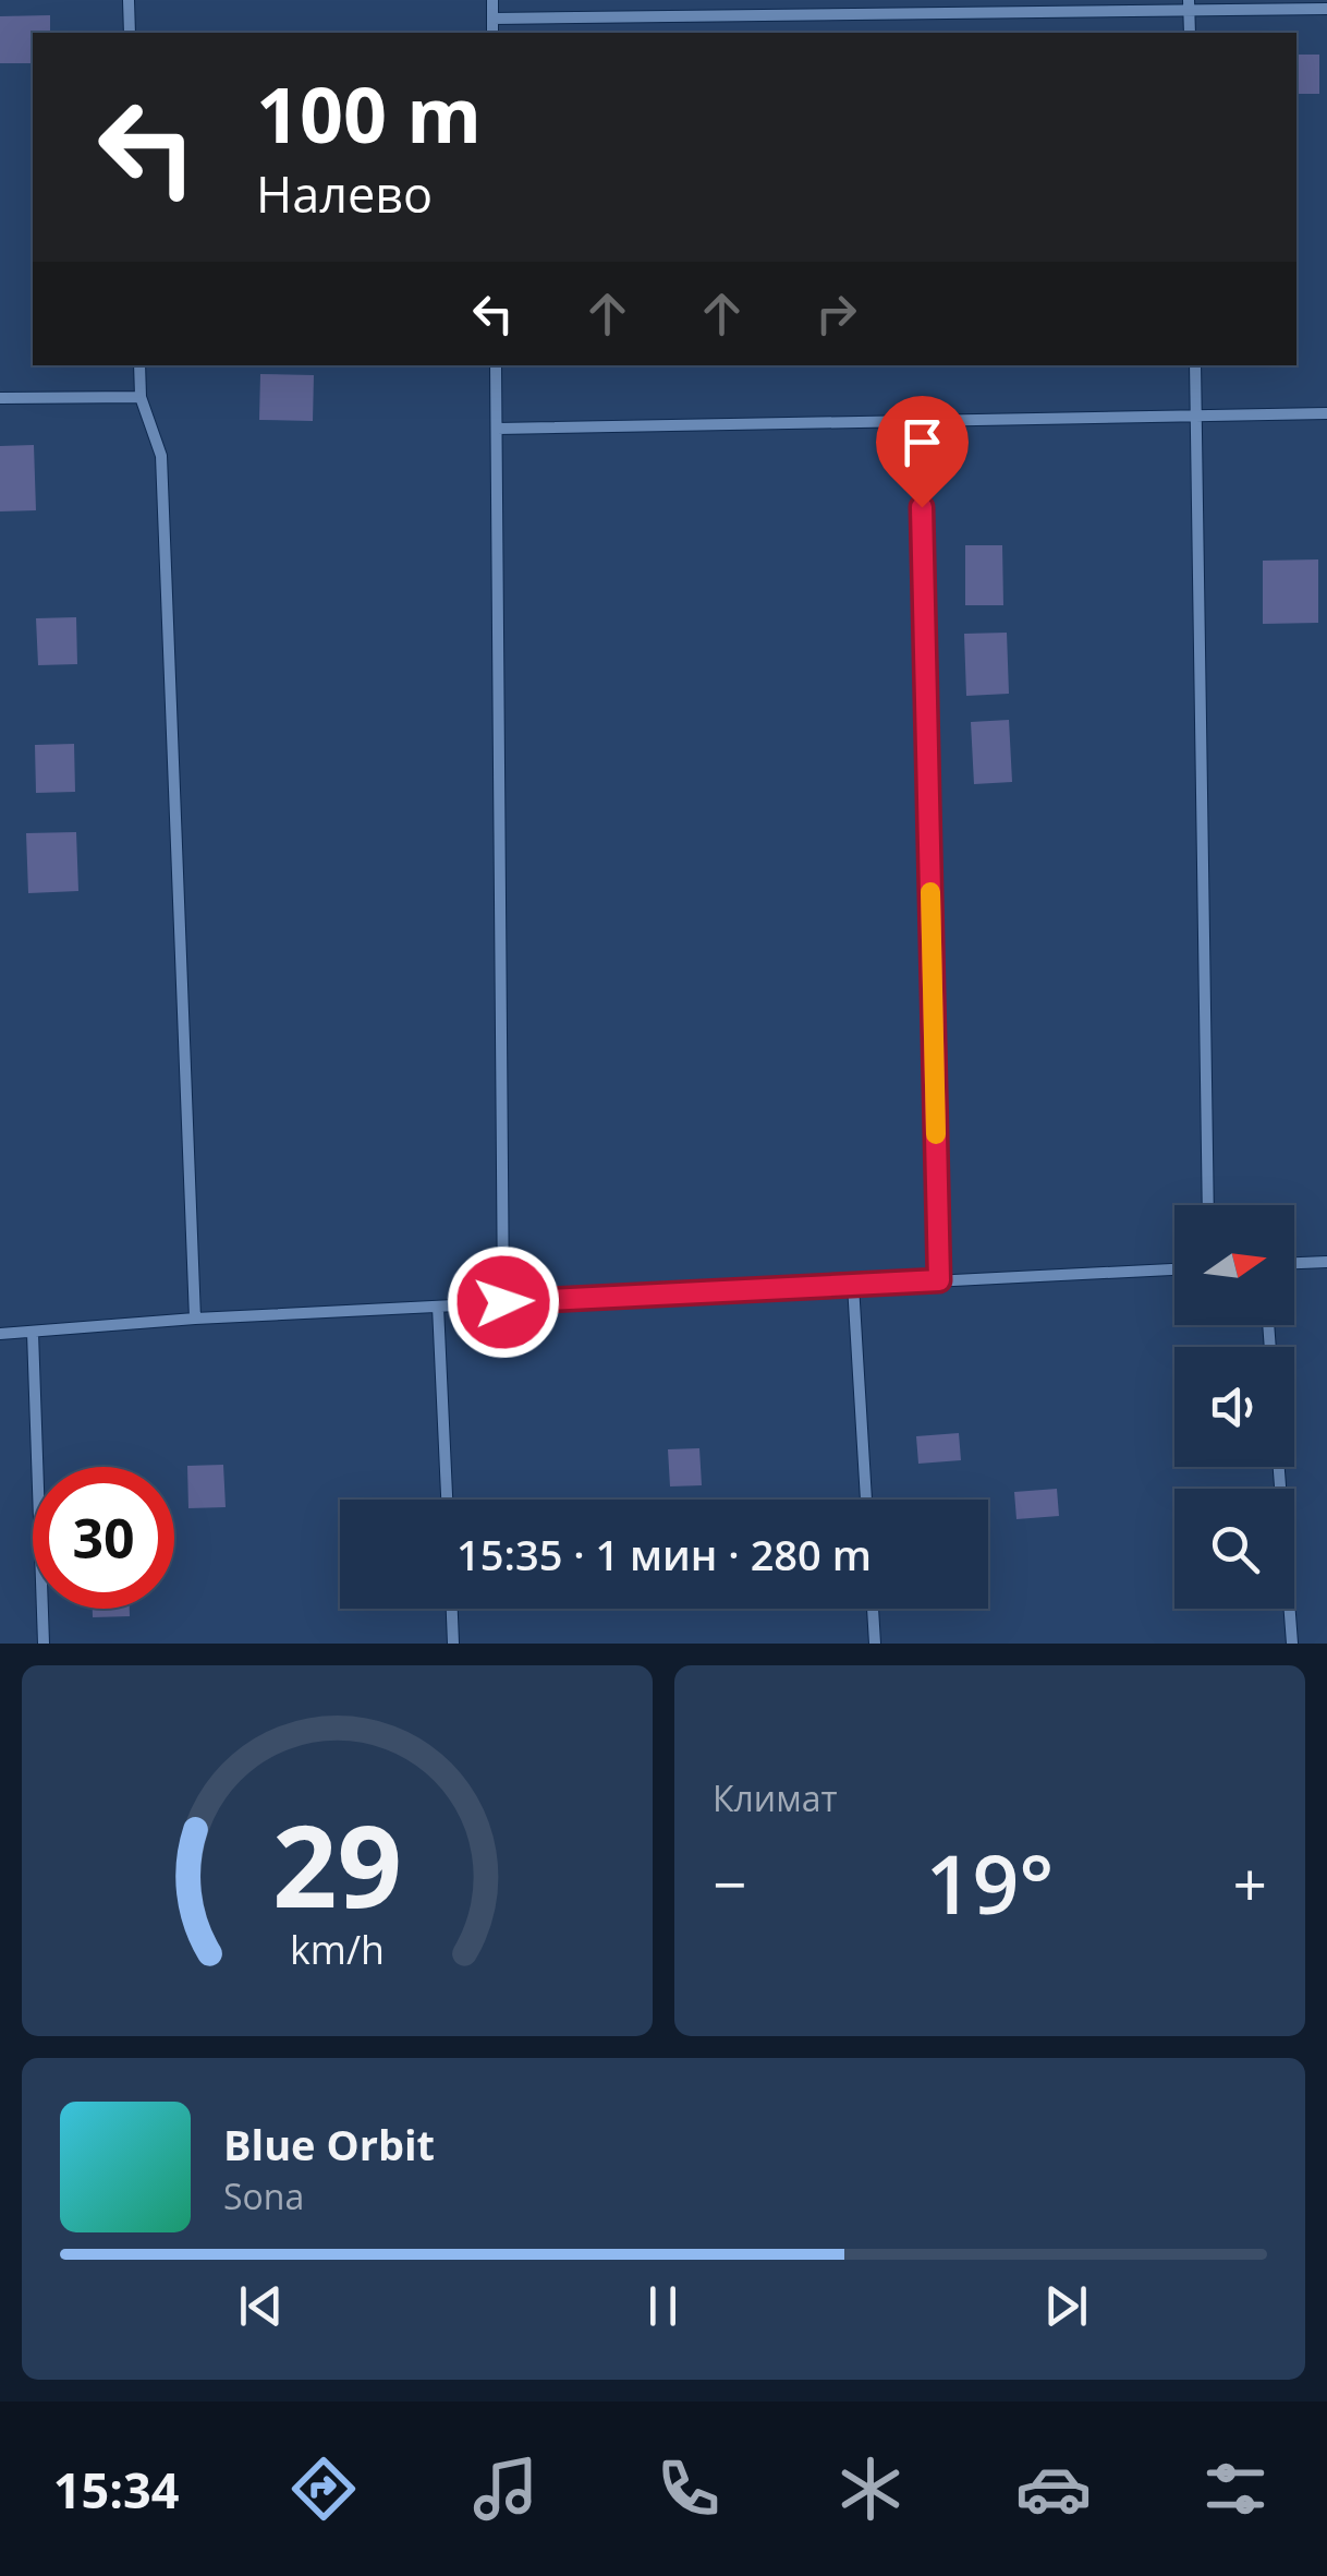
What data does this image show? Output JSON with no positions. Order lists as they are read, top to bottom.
{
  "north": "right",
  "page": {
    "turn": ["100 m", "Налево"],
    "limit": "30",
    "trip": "15:35 · 1 мин · 280 m",
    "tile": "Климат",
    "heat": ["−", "19°", "+"],
    "song": ["Blue Orbit", "Sona"],
    "tabs": "15:34",
    "gauge": ["29", "km/h"]
  }
}
